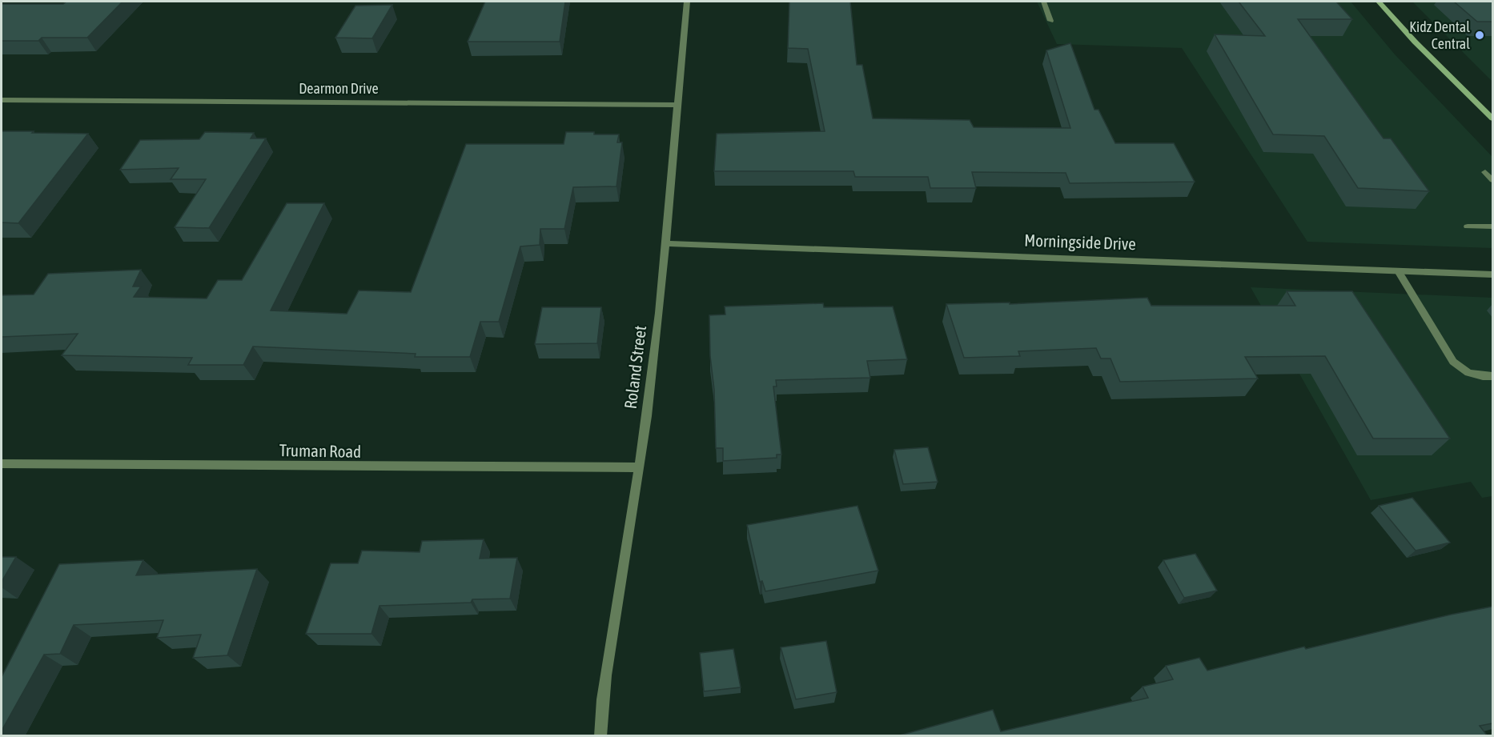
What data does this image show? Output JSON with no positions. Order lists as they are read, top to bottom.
{
  "streets": {
    "street": [
      "Dearmon Drive",
      "Morningside Drive",
      "Roland Street",
      "Truman Road"
    ]
  },
  "crossings": [
    ["Dearmon Drive", "Roland Street"],
    ["Morningside Drive", "Roland Street"],
    ["Roland Street", "Truman Road"]
  ],
  "places": ["Kidz Dental Central"]
}
